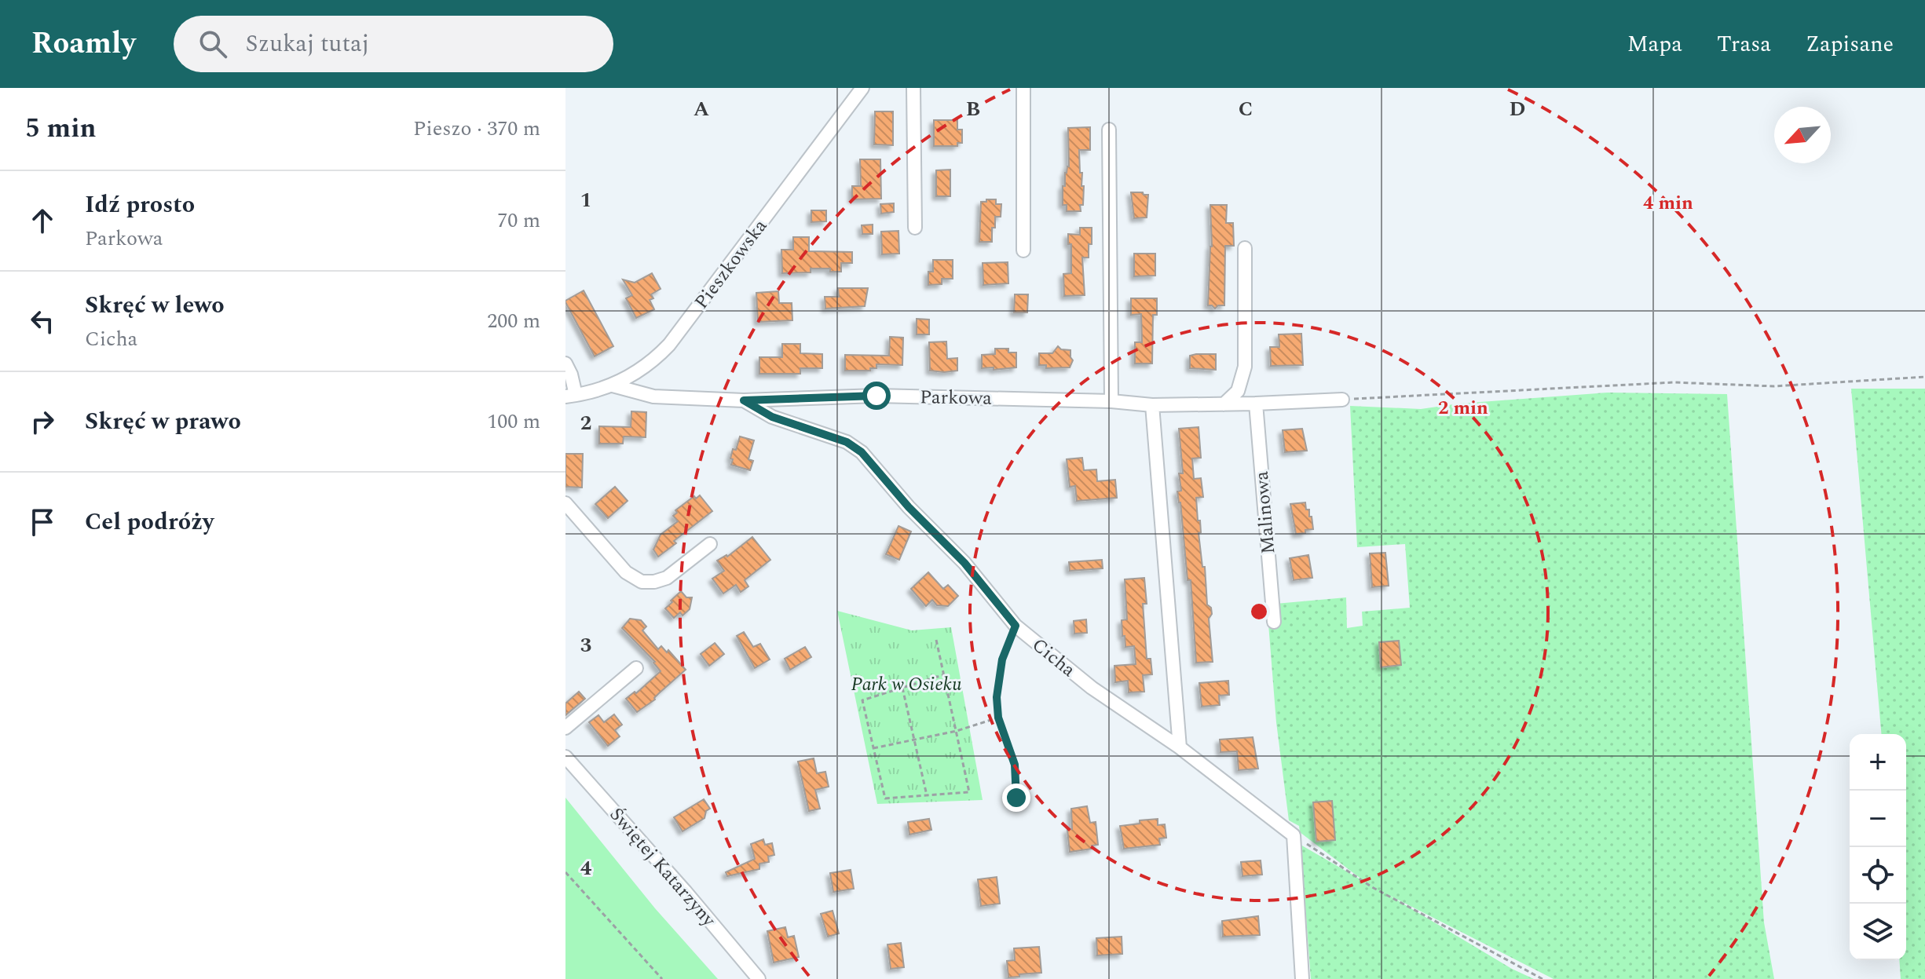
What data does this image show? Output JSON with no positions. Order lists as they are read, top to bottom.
{
  "streets": {
    "street": [
      "Pieszkowska",
      "Parkowa",
      "Malinowa",
      "Cicha",
      "Świętej Katarzyny"
    ]
  },
  "crossings": [
    ["Pieszkowska", "Parkowa"],
    ["Parkowa", "Malinowa"],
    ["Parkowa", "Cicha"]
  ],
  "parks": ["Park w Osieku"],
  "north": "bottom left",
  "page": {
    "header": "Roamly",
    "search": "Szukaj tutaj",
    "nav": ["Mapa", "Trasa", "Zapisane"],
    "heading": ["5 min", "Pieszo · 370 m"],
    "list": [
      ["Idź prosto", "Parkowa", "70 m"],
      ["Skręć w lewo", "Cicha", "200 m"],
      ["Skręć w prawo", "100 m"],
      "Cel podróży"
    ],
    "map_buttons": ["+", "−"]
  },
  "grid": {
    "columns": [
      "A",
      "B",
      "C",
      "D"
    ],
    "rows": [
      "1",
      "2",
      "3",
      "4"
    ]
  },
  "rings": ["4 min", "2 min"]
}
